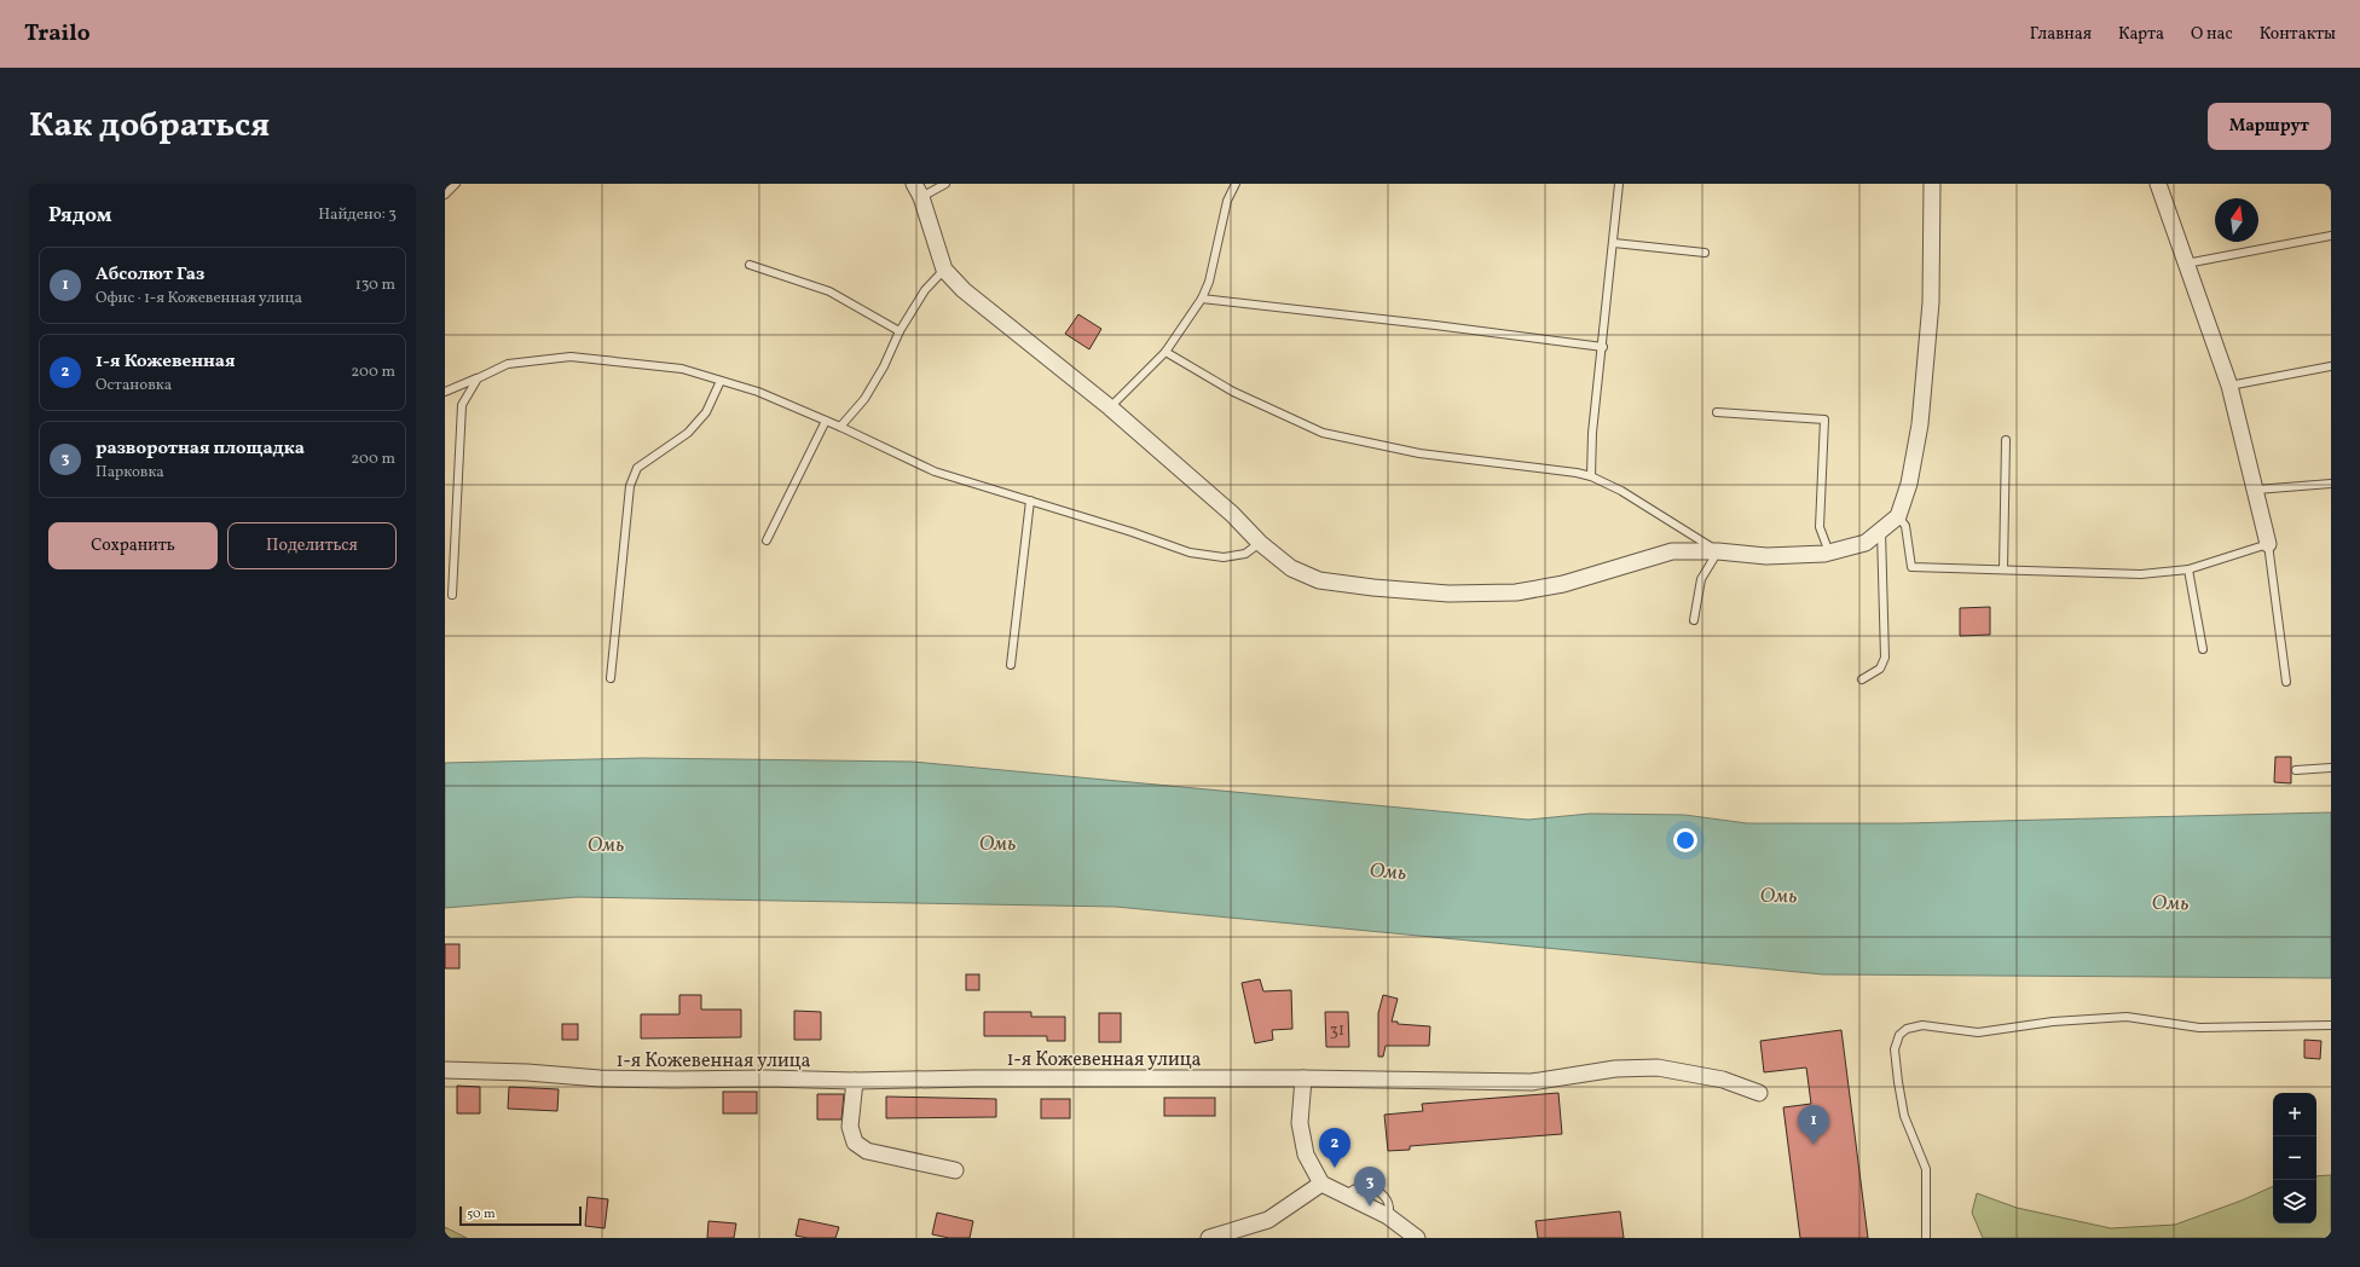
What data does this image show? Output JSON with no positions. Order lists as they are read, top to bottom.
{
  "streets": {
    "street": ["1-я Кожевенная улица"]
  },
  "water": ["Омь"],
  "house_numbers": ["31"],
  "scale_bar": "50 m",
  "north": "top",
  "page": {
    "header": "Trailo",
    "nav": [
      "Главная",
      "Карта",
      "О нас",
      "Контакты"
    ],
    "title": "Как добраться",
    "buttons": [
      "Маршрут",
      ["Сохранить", "Поделиться"]
    ],
    "heading": ["Рядом", "Найдено: 3"],
    "list": [
      {
        "mark": "1",
        "name": "Абсолют Газ",
        "note": "Офис · 1-я Кожевенная улица",
        "value": "130 m"
      },
      {
        "mark": "2",
        "name": "1-я Кожевенная",
        "note": "Остановка",
        "value": "200 m"
      },
      {
        "mark": "3",
        "name": "разворотная площадка",
        "note": "Парковка",
        "value": "200 m"
      }
    ],
    "map_buttons": ["+", "−"],
    "pins": ["1", "2", "3"],
    "scale": "50 m"
  }
}
